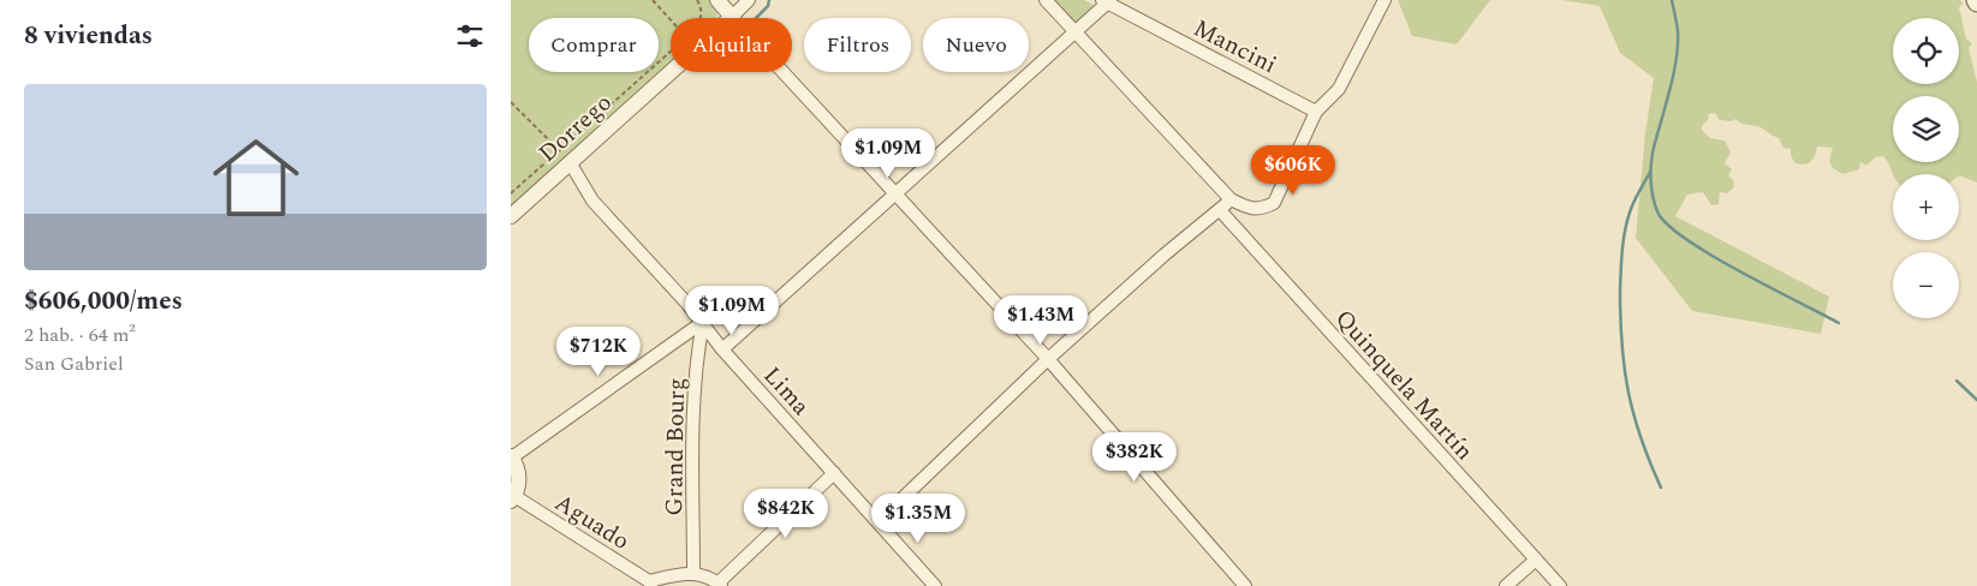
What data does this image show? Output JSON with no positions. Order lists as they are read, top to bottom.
{
  "streets": {
    "street": [
      "Mancini",
      "Dorrego",
      "Quinquela Martín",
      "Lima",
      "Grand Bourg",
      "Aguado"
    ]
  },
  "crossings": [
    ["Dorrego", "Lima"],
    ["Lima", "Grand Bourg"]
  ],
  "page": {
    "heading": "8 viviendas",
    "map_buttons": ["+", "−"],
    "chip": [
      "Comprar",
      "Alquilar",
      "Filtros",
      "Nuevo"
    ],
    "list": [
      {
        "name": "$606,000/mes",
        "note": "2 hab. · 64 m² · San Gabriel"
      }
    ],
    "price": [
      "$1.09M",
      "$606K",
      "$1.09M",
      "$1.43M",
      "$712K",
      "$382K",
      "$842K",
      "$1.35M"
    ]
  }
}
